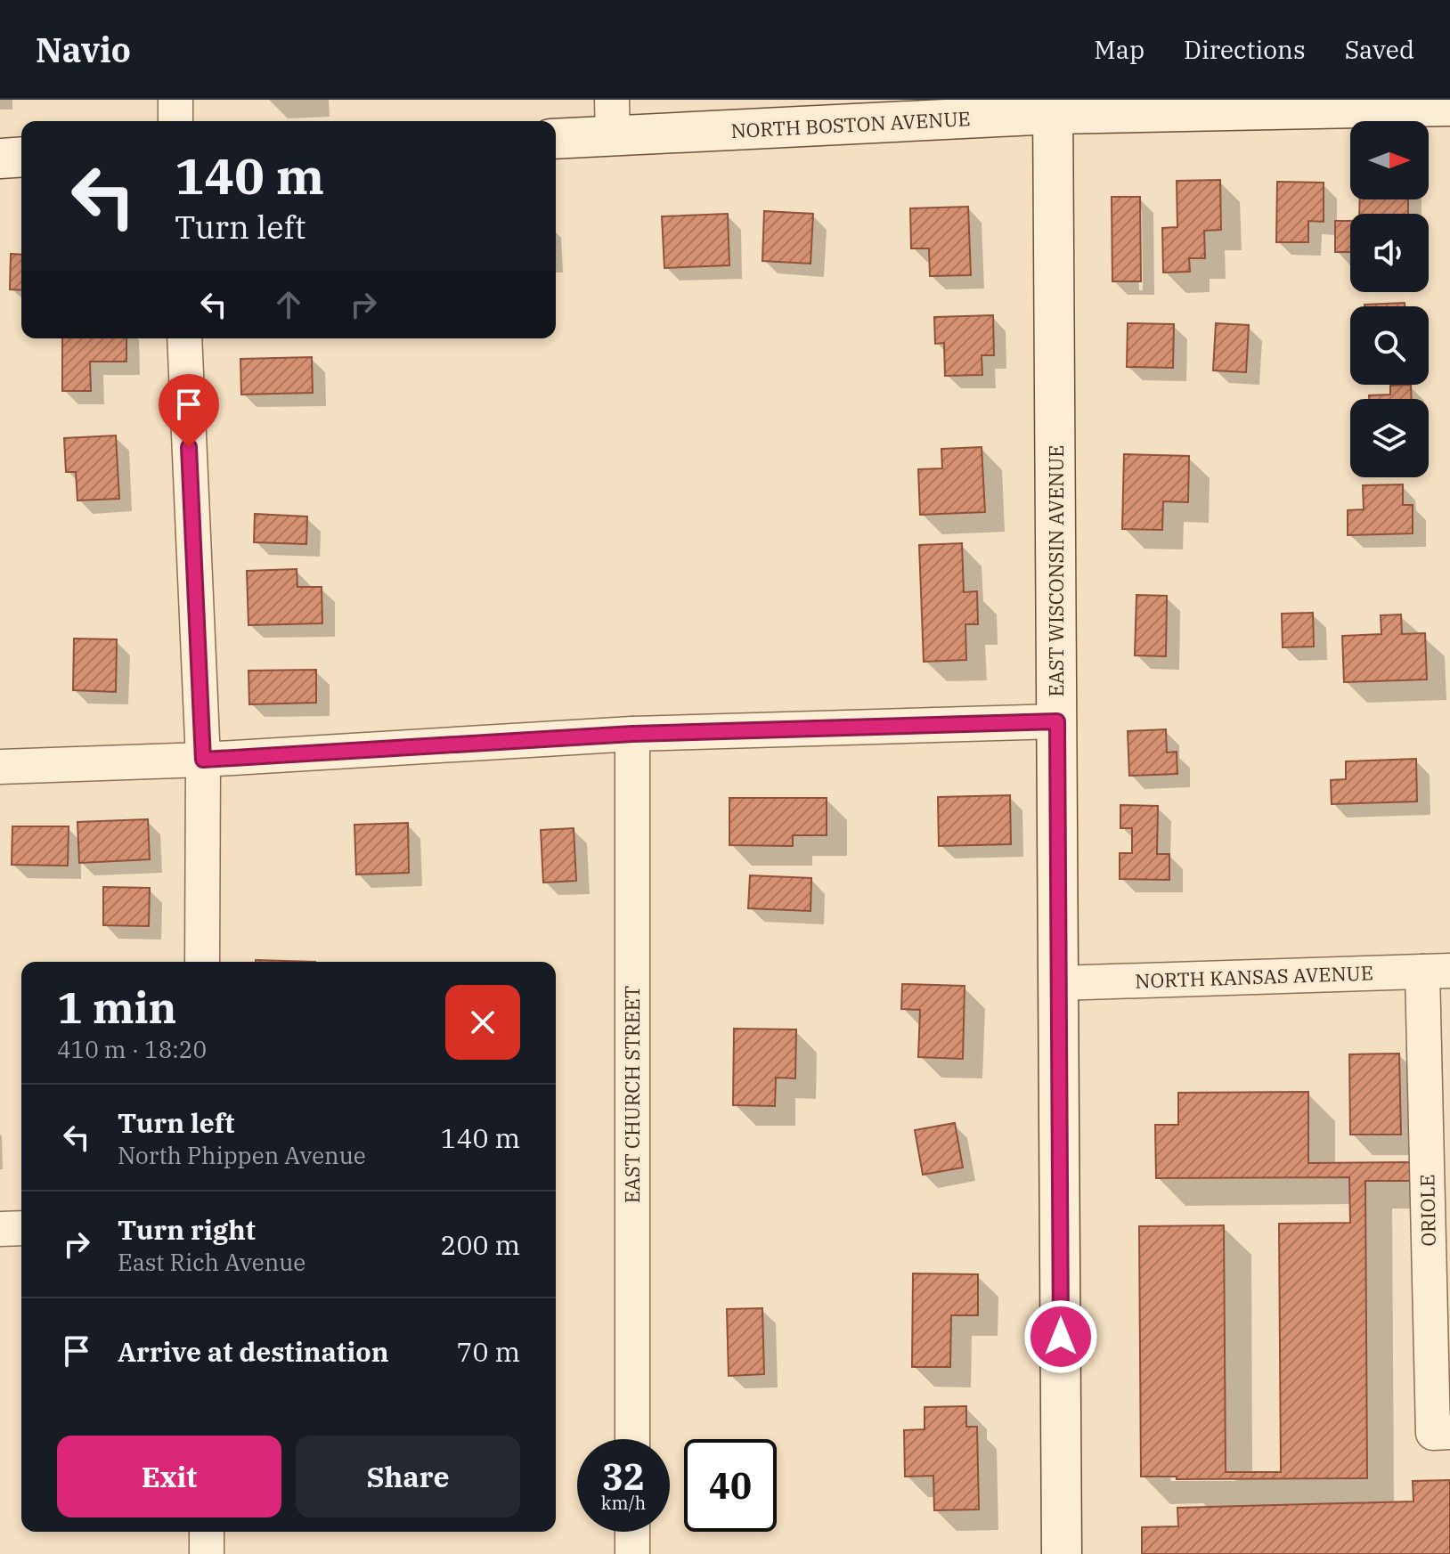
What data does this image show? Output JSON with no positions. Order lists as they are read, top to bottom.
{
  "streets": {
    "street": [
      "NORTH BOSTON AVENUE",
      "EAST WISCONSIN AVENUE",
      "NORTH KANSAS AVENUE",
      "EAST CHURCH STREET",
      "ORIOLE"
    ]
  },
  "crossings": [
    ["NORTH BOSTON AVENUE", "EAST WISCONSIN AVENUE"],
    ["EAST WISCONSIN AVENUE", "NORTH KANSAS AVENUE"],
    ["NORTH KANSAS AVENUE", "ORIOLE"]
  ],
  "north": "right",
  "page": {
    "header": "Navio",
    "nav": ["Map", "Directions", "Saved"],
    "turn": ["140 m", "Turn left"],
    "heading": ["1 min", "410 m · 18:20"],
    "list": [
      {
        "name": "Turn left",
        "note": "North Phippen Avenue",
        "value": "140 m"
      },
      {
        "name": "Turn right",
        "note": "East Rich Avenue",
        "value": "200 m"
      },
      {
        "name": "Arrive at destination",
        "value": "70 m"
      }
    ],
    "buttons": ["Exit", "Share"],
    "speed": "32 km/h",
    "limit": "40"
  }
}
